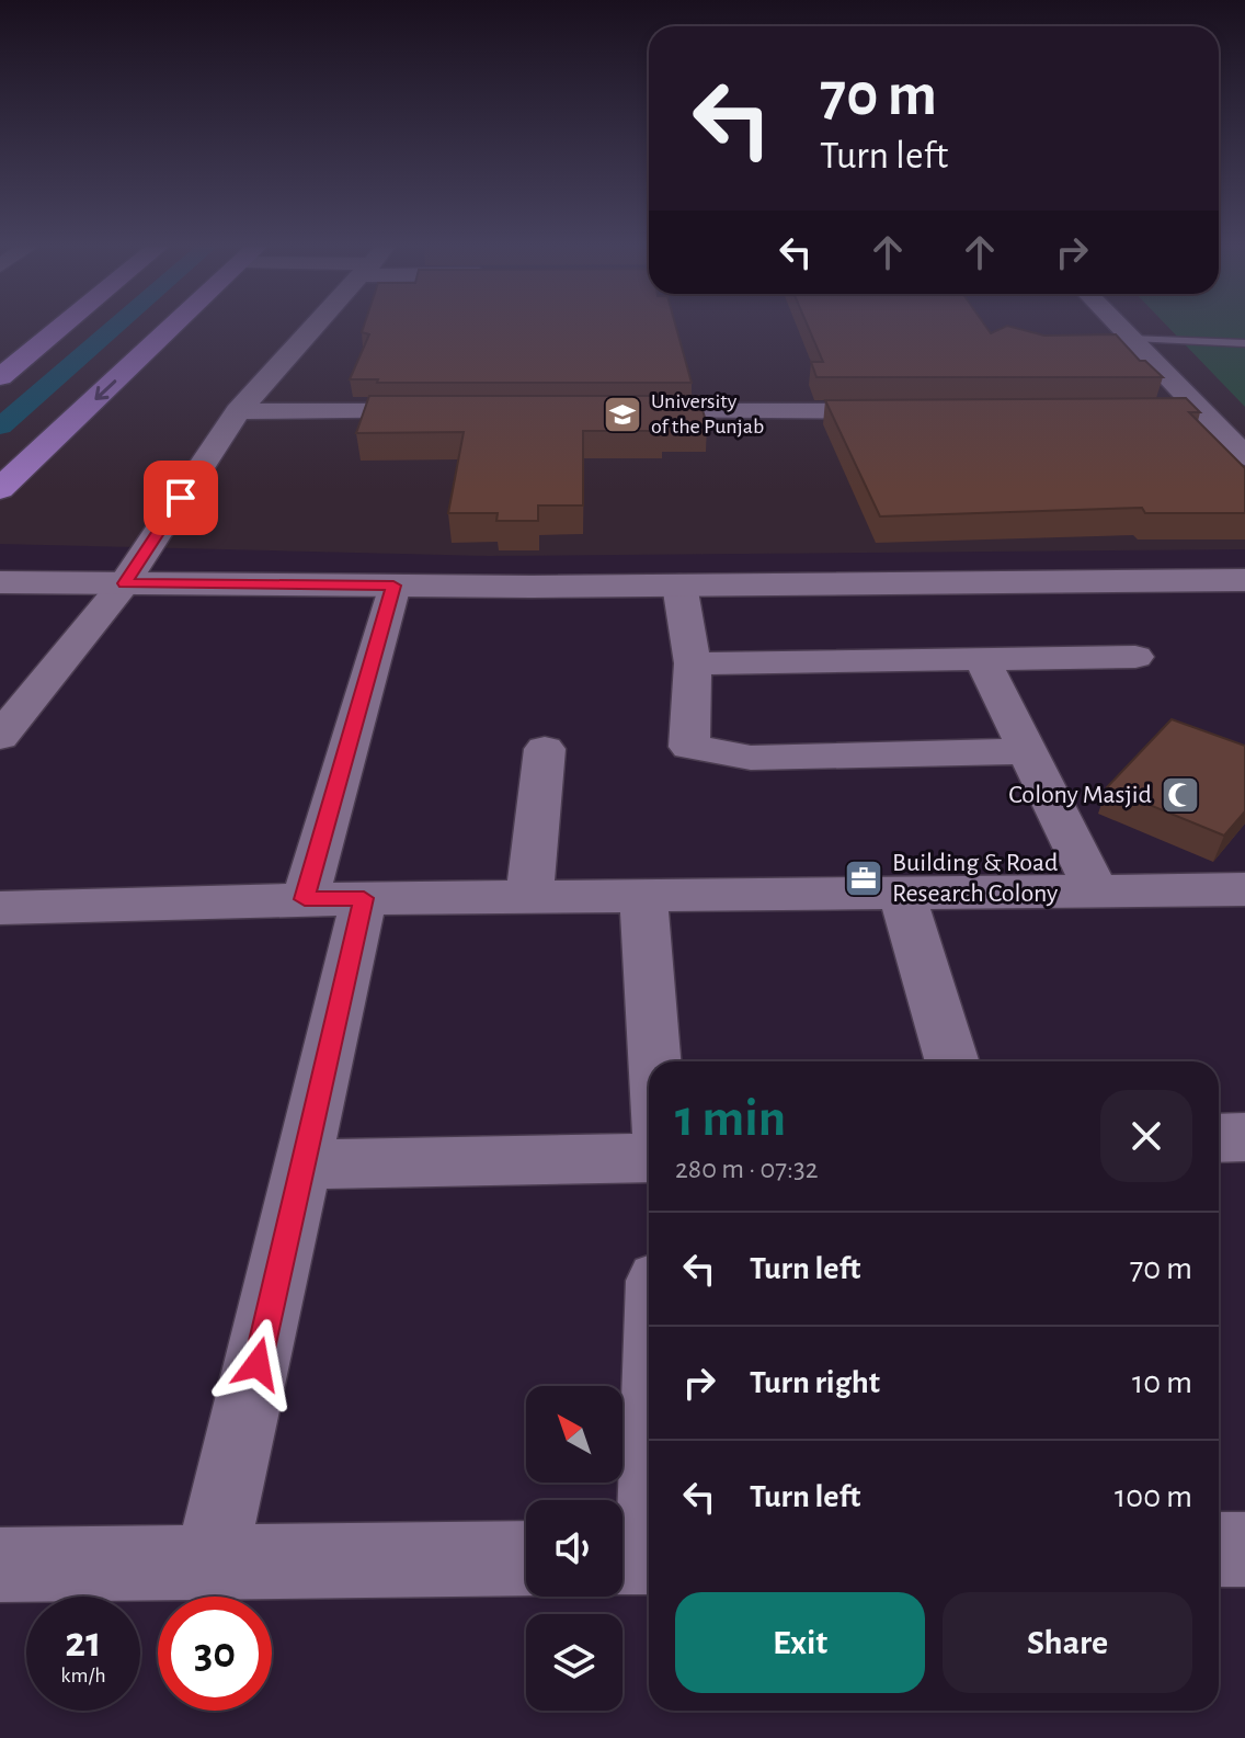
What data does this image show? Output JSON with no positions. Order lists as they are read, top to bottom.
{
  "places": {
    "school or university": ["University of the Punjab"],
    "mosque": ["Colony Masjid"],
    "office": ["Building & Road Research Colony"]
  },
  "north": "top left",
  "page": {
    "turn": ["70 m", "Turn left"],
    "heading": ["1 min", "280 m · 07:32"],
    "list": [
      {
        "name": "Turn left",
        "value": "70 m"
      },
      {
        "name": "Turn right",
        "value": "10 m"
      },
      {
        "name": "Turn left",
        "value": "100 m"
      }
    ],
    "buttons": ["Exit", "Share"],
    "speed": "21 km/h",
    "limit": "30"
  }
}
